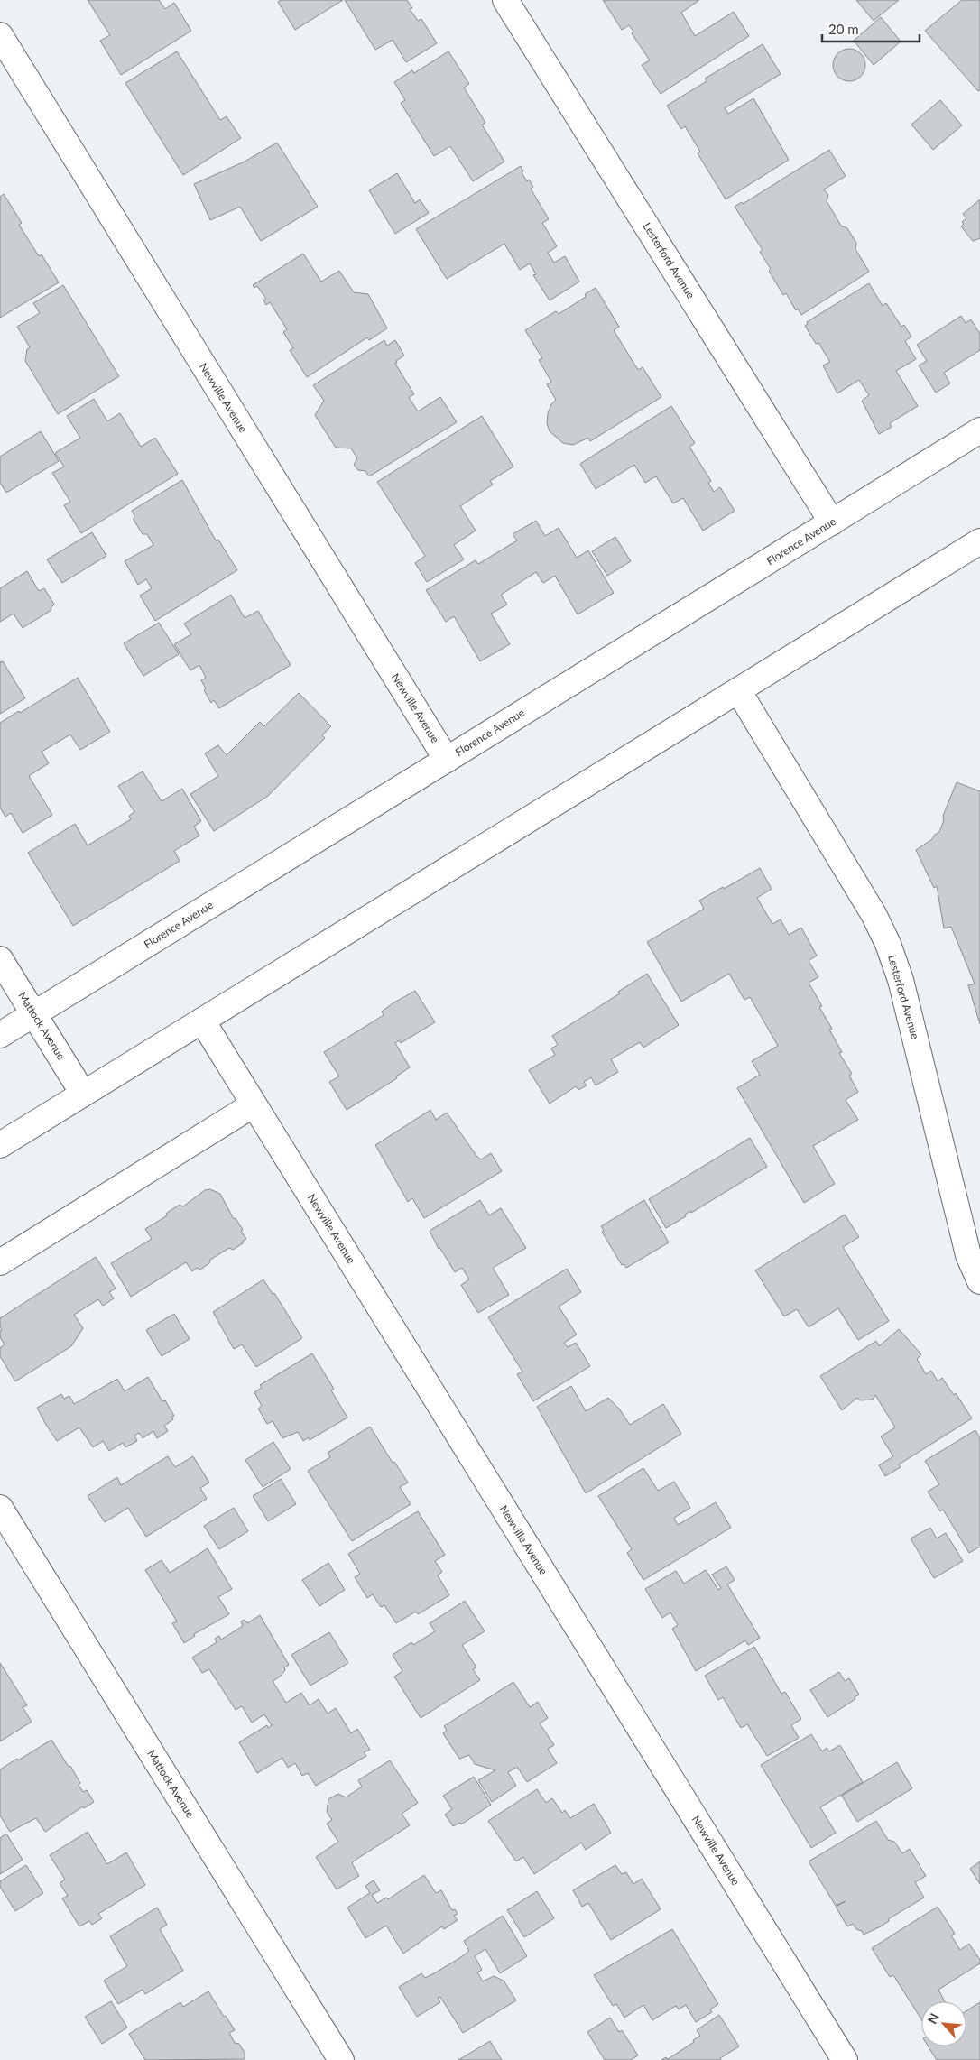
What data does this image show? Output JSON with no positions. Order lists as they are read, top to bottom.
{
  "streets": {
    "street": [
      "Lesterford Avenue",
      "Newville Avenue",
      "Florence Avenue",
      "Mattock Avenue"
    ]
  },
  "crossings": [
    ["Lesterford Avenue", "Florence Avenue"],
    ["Newville Avenue", "Florence Avenue"],
    ["Florence Avenue", "Mattock Avenue"]
  ],
  "scale_bar": "20 m",
  "north": "top left"
}
